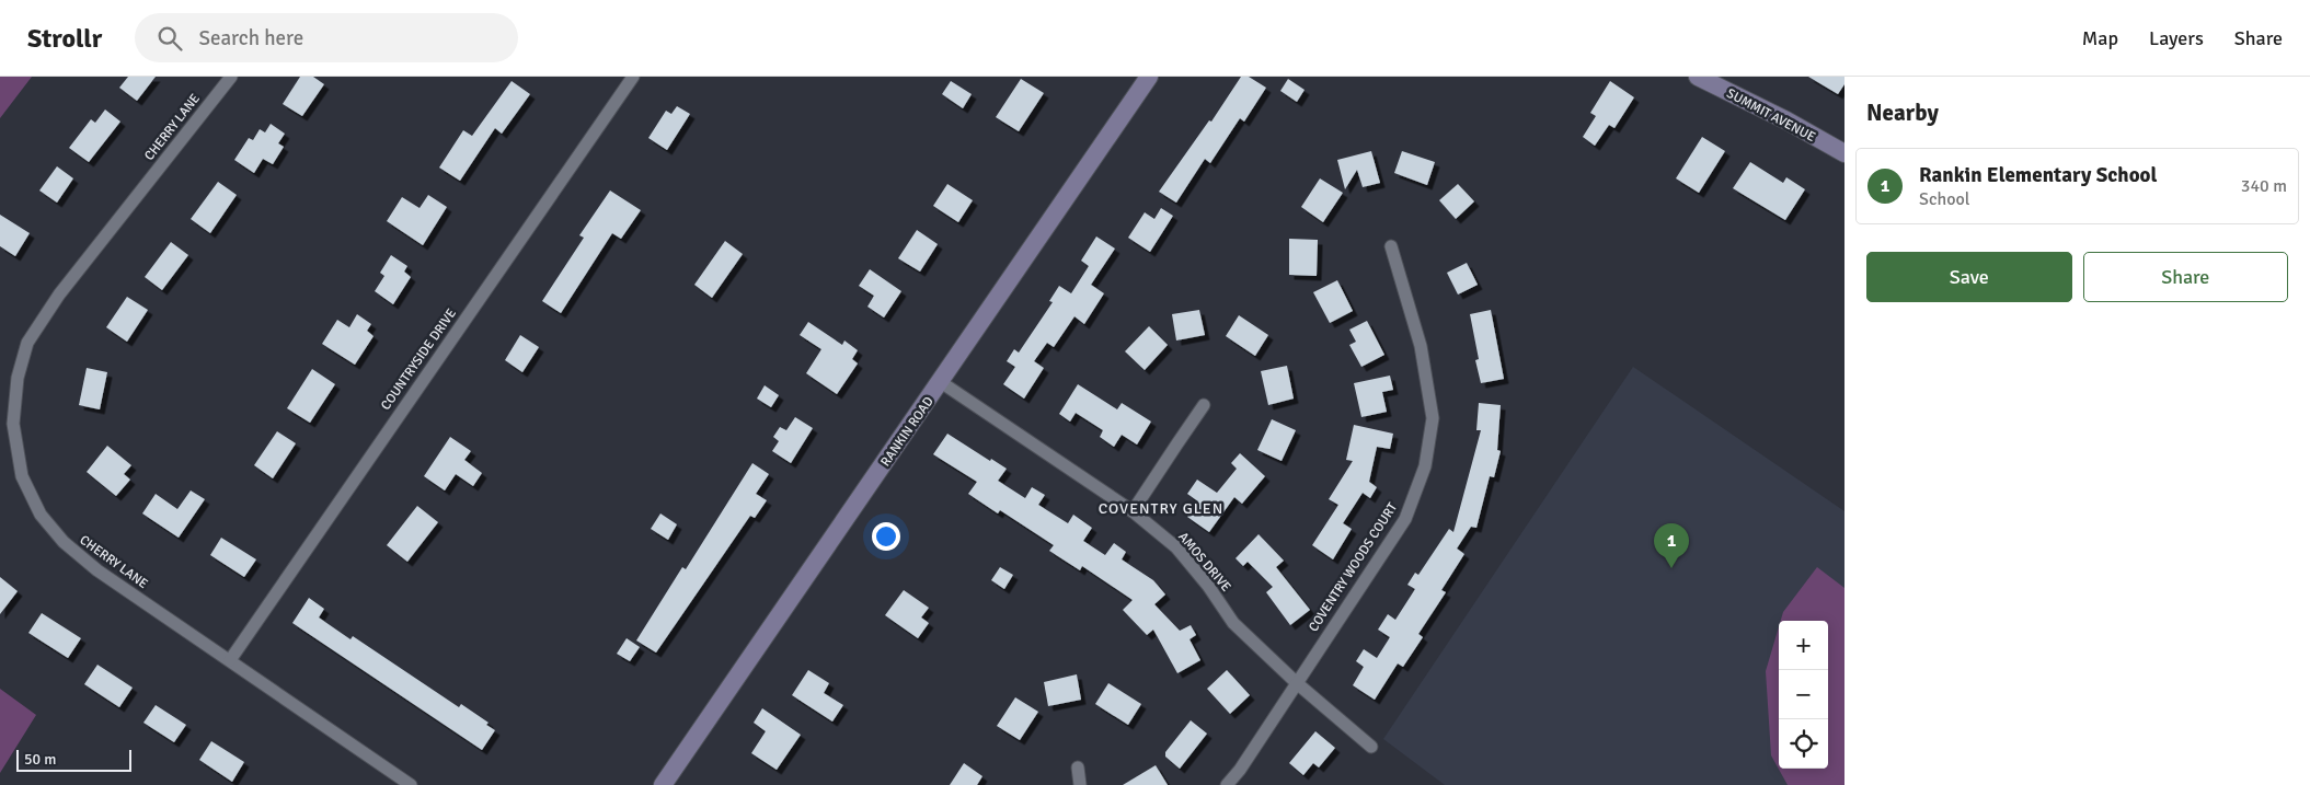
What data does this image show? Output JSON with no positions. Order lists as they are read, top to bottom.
{
  "streets": {
    "street": [
      "SUMMIT AVENUE",
      "CHERRY LANE",
      "COUNTRYSIDE DRIVE",
      "RANKIN ROAD",
      "AMOS DRIVE",
      "COVENTRY WOODS COURT"
    ]
  },
  "crossings": [
    ["CHERRY LANE", "COUNTRYSIDE DRIVE"],
    ["RANKIN ROAD", "AMOS DRIVE"],
    ["AMOS DRIVE", "COVENTRY WOODS COURT"]
  ],
  "districts": ["COVENTRY GLEN"],
  "scale_bar": "50 m",
  "page": {
    "header": "Strollr",
    "search": "Search here",
    "nav": ["Map", "Layers", "Share"],
    "heading": "Nearby",
    "list": [
      {
        "mark": "1",
        "name": "Rankin Elementary School",
        "note": "School",
        "value": "340 m"
      }
    ],
    "buttons": ["Save", "Share"],
    "pins": "1",
    "map_buttons": ["+", "−"],
    "scale": "50 m"
  }
}
